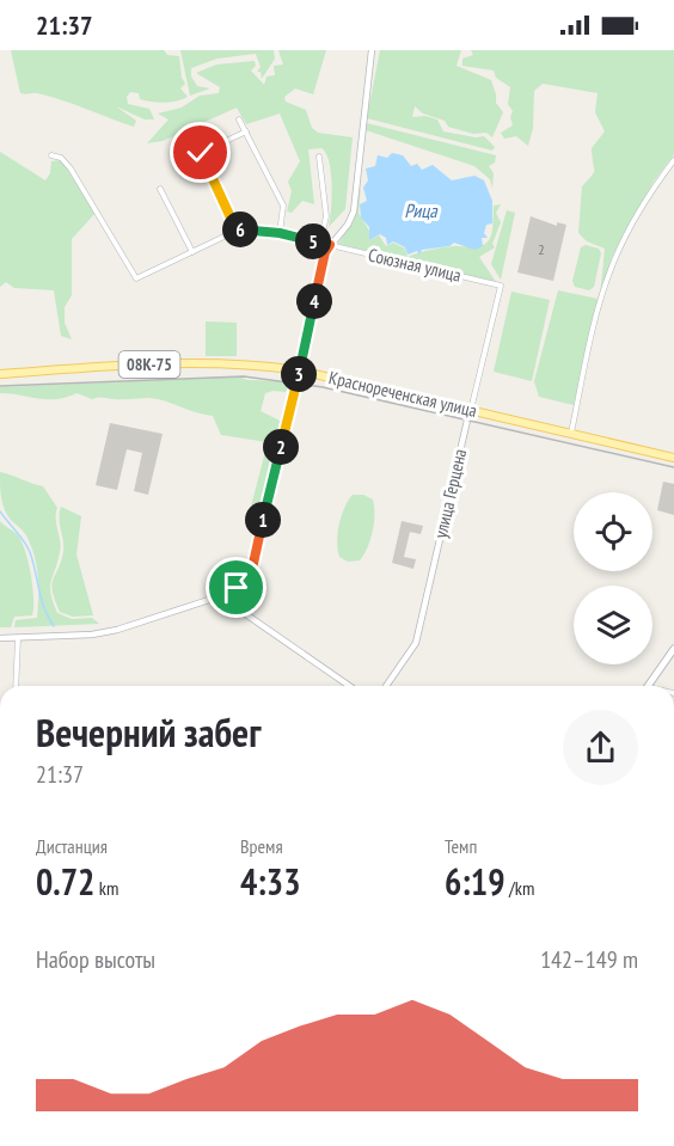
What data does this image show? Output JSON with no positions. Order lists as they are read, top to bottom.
{
  "streets": {
    "main road": ["08К-75", "Краснореченская улица"],
    "street": ["Союзная улица", "улица Герцена"]
  },
  "crossings": [
    ["Союзная улица", "улица Герцена"],
    ["Краснореченская улица", "улица Герцена"]
  ],
  "water": ["Рица"],
  "house_numbers": ["2"],
  "page": {
    "status": "21:37",
    "pins": [
      "6",
      "5",
      "4",
      "3",
      "2",
      "1"
    ],
    "heading": ["Вечерний забег", "21:37"],
    "stats": [
      ["Дистанция", "0.72 km"],
      ["Время", "4:33"],
      ["Темп", "6:19 /km"]
    ],
    "chart": ["Набор высоты", "142–149 m"]
  }
}
